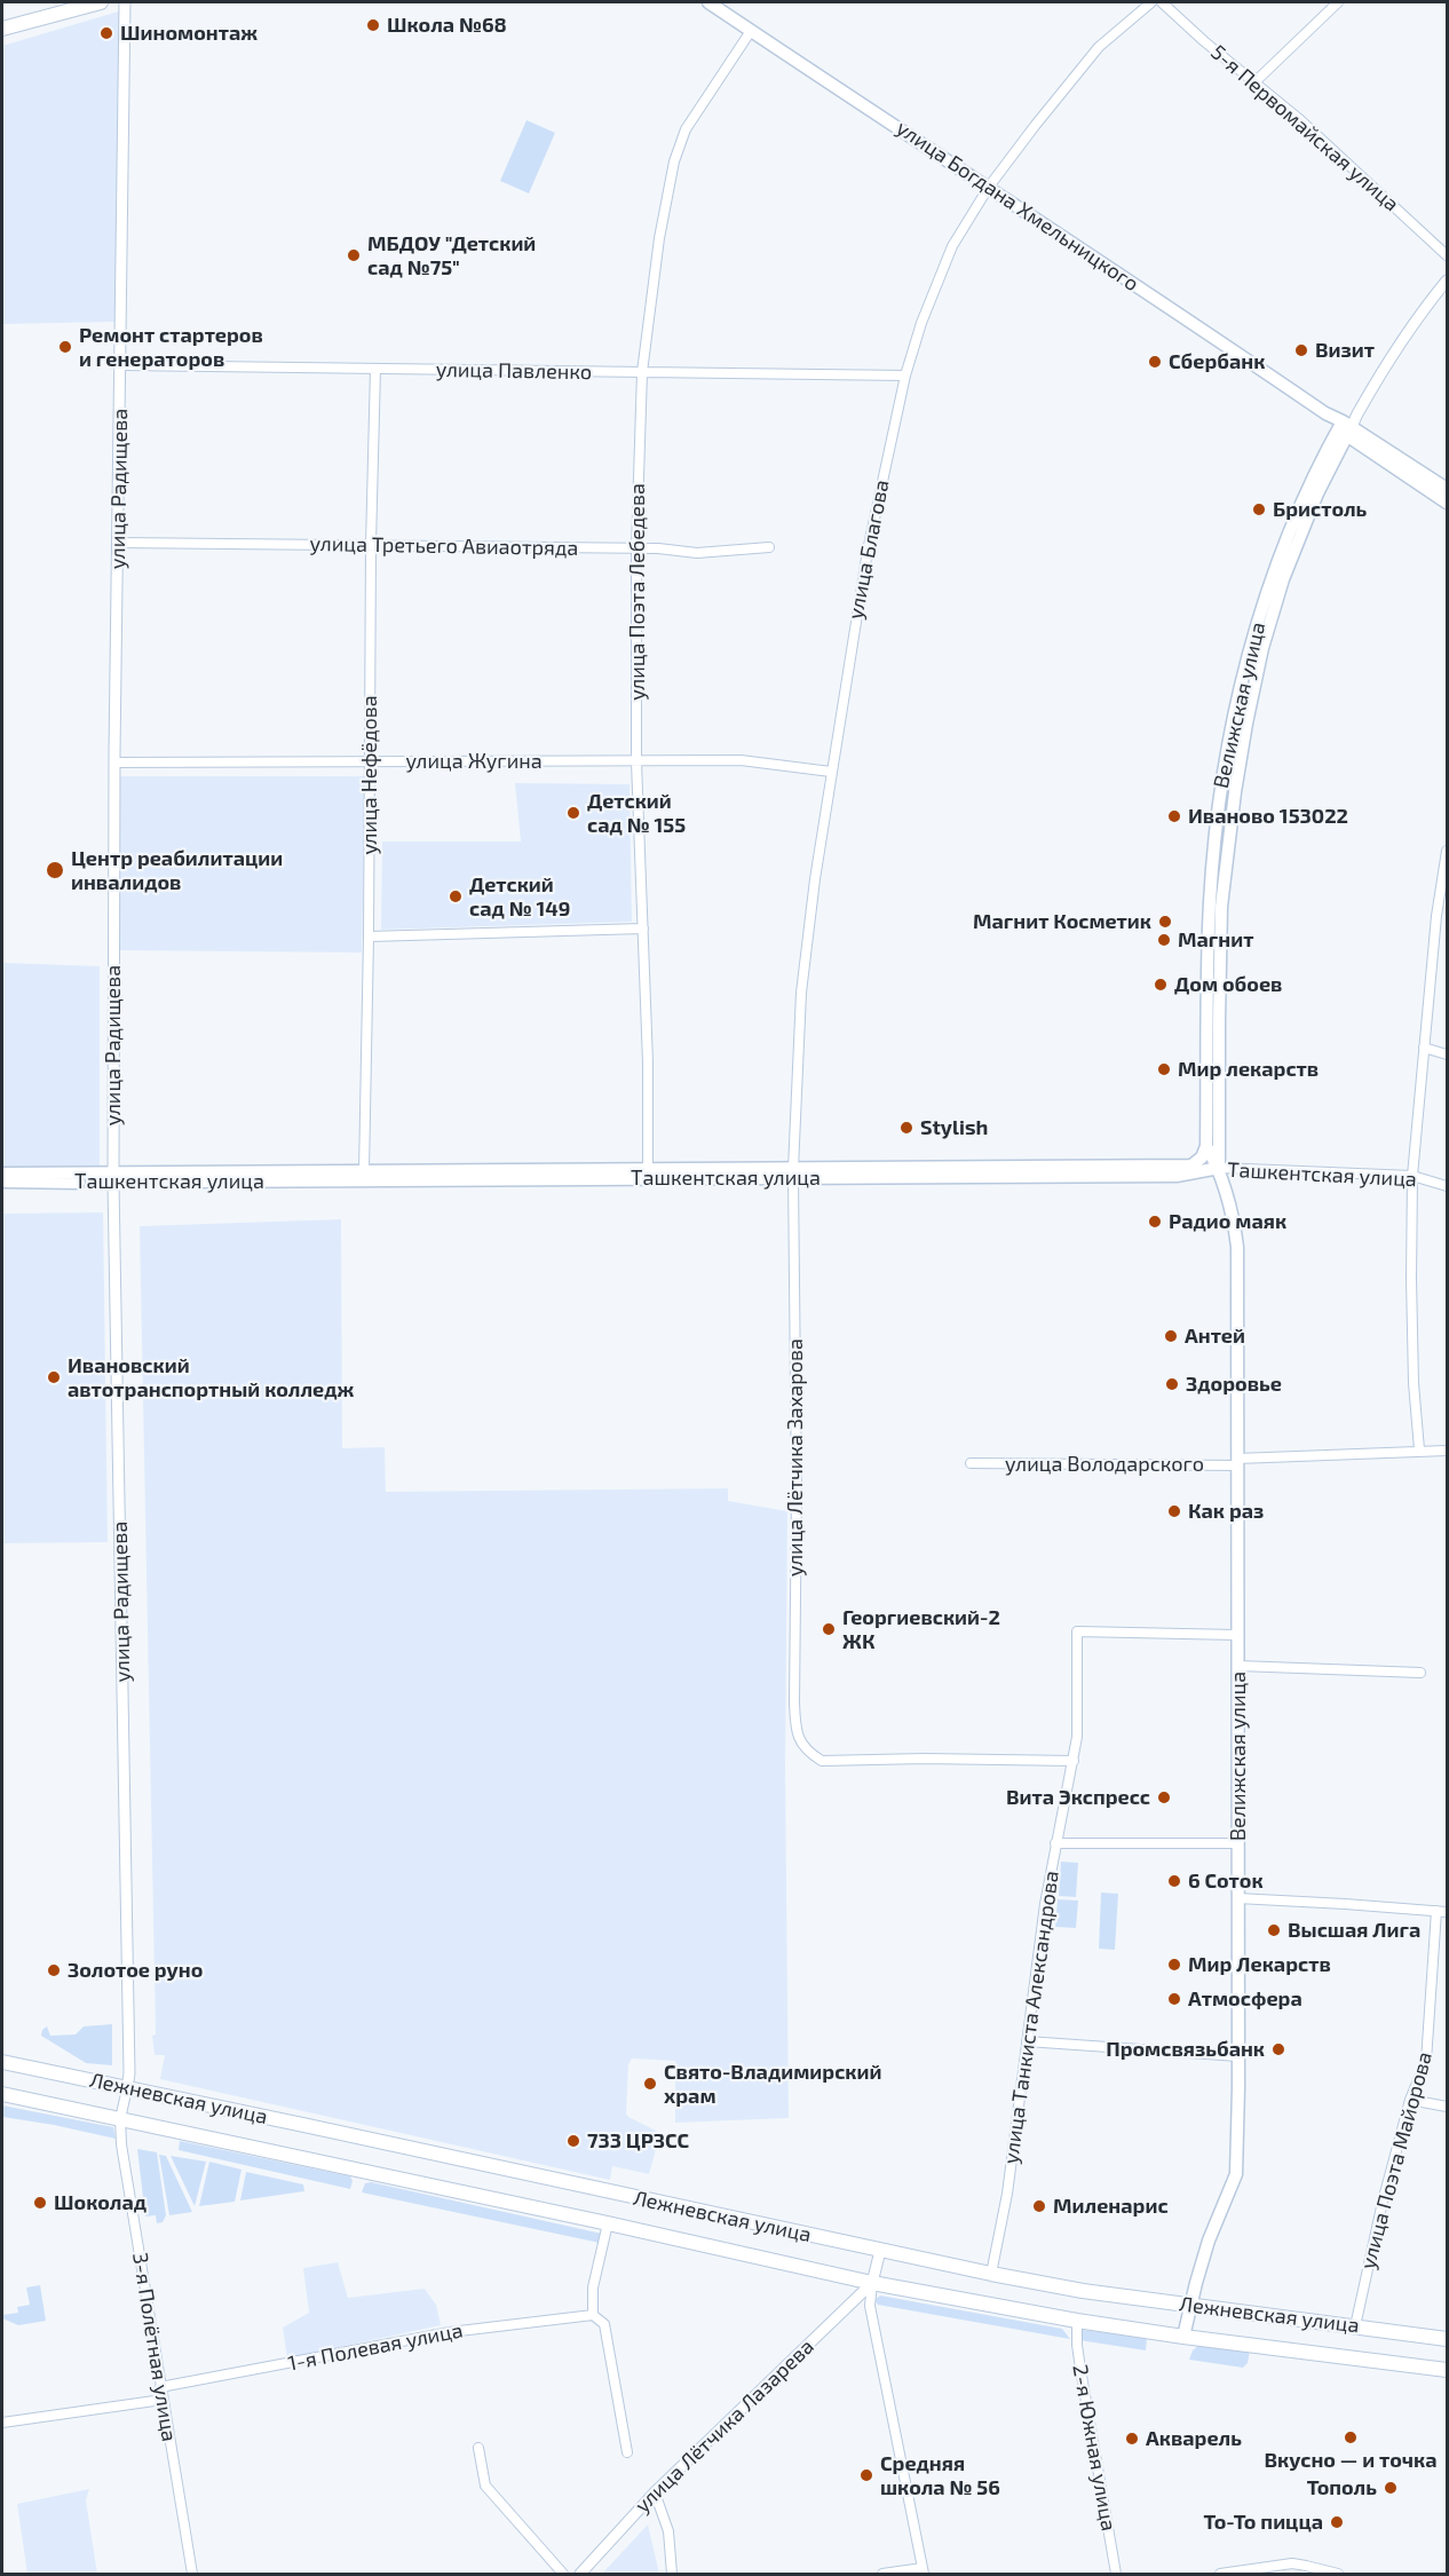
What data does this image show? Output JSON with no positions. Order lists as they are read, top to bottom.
{
  "streets": {
    "main road": [
      "улица Богдана Хмельницкого",
      "Велижская улица",
      "Ташкентская улица",
      "Лежневская улица"
    ],
    "street": [
      "5-я Первомайская улица",
      "улица Павленко",
      "улица Радищева",
      "улица Третьего Авиаотряда",
      "улица Благова",
      "улица Поэта Лебедева",
      "улица Жугина",
      "улица Нефёдова",
      "улица Лётчика Захарова",
      "улица Володарского",
      "улица Танкиста Александрова",
      "улица Поэта Майорова",
      "3-я Полётная улица",
      "1-я Полевая улица",
      "улица Лётчика Лазарева",
      "2-я Южная улица"
    ]
  },
  "crossings": [
    ["улица Богдана Хмельницкого", "улица Благова"],
    ["улица Богдана Хмельницкого", "улица Поэта Лебедева"],
    ["улица Богдана Хмельницкого", "Велижская улица"],
    ["улица Павленко", "улица Радищева"],
    ["улица Павленко", "улица Благова"],
    ["улица Павленко", "улица Поэта Лебедева"],
    ["улица Павленко", "улица Нефёдова"],
    ["улица Радищева", "улица Третьего Авиаотряда"],
    ["улица Радищева", "улица Жугина"],
    ["улица Радищева", "Ташкентская улица"],
    ["улица Радищева", "Лежневская улица"],
    ["улица Радищева", "3-я Полётная улица"],
    ["улица Третьего Авиаотряда", "улица Поэта Лебедева"],
    ["улица Третьего Авиаотряда", "улица Нефёдова"],
    ["улица Благова", "улица Жугина"],
    ["улица Благова", "Ташкентская улица"],
    ["улица Благова", "улица Лётчика Захарова"],
    ["улица Поэта Лебедева", "улица Жугина"],
    ["улица Поэта Лебедева", "Ташкентская улица"],
    ["Велижская улица", "Ташкентская улица"],
    ["Велижская улица", "улица Володарского"],
    ["Велижская улица", "улица Танкиста Александрова"],
    ["Велижская улица", "Лежневская улица"],
    ["улица Жугина", "улица Нефёдова"],
    ["улица Нефёдова", "Ташкентская улица"],
    ["Ташкентская улица", "улица Лётчика Захарова"],
    ["улица Лётчика Захарова", "улица Танкиста Александрова"],
    ["улица Танкиста Александрова", "Лежневская улица"],
    ["Лежневская улица", "улица Поэта Майорова"],
    ["Лежневская улица", "3-я Полётная улица"],
    ["Лежневская улица", "улица Лётчика Лазарева"],
    ["Лежневская улица", "2-я Южная улица"],
    ["3-я Полётная улица", "1-я Полевая улица"]
  ],
  "places": [
    "Школа №68",
    "Шиномонтаж",
    "МБДОУ \"Детский сад №75\"",
    "Ремонт стартеров и генераторов",
    "Визит",
    "Сбербанк",
    "Бристоль",
    "Детский сад № 155",
    "Иваново 153022",
    "Центр реабилитации инвалидов",
    "Детский сад № 149",
    "Магнит Косметик",
    "Магнит",
    "Дом обоев",
    "Мир лекарств",
    "Stylish",
    "Радио маяк",
    "Антей",
    "Ивановский автотранспортный колледж",
    "Здоровье",
    "Как раз",
    "Георгиевский-2 ЖК",
    "Вита Экспресс",
    "6 Соток",
    "Высшая Лига",
    "Мир Лекарств",
    "Золотое руно",
    "Атмосфера",
    "Промсвязьбанк",
    "Свято-Владимирский храм",
    "733 ЦРЗСС",
    "Шоколад",
    "Миленарис",
    "Вкусно — и точка",
    "Акварель",
    "Средняя школа № 56",
    "Тополь",
    "То-То пицца"
  ]
}
